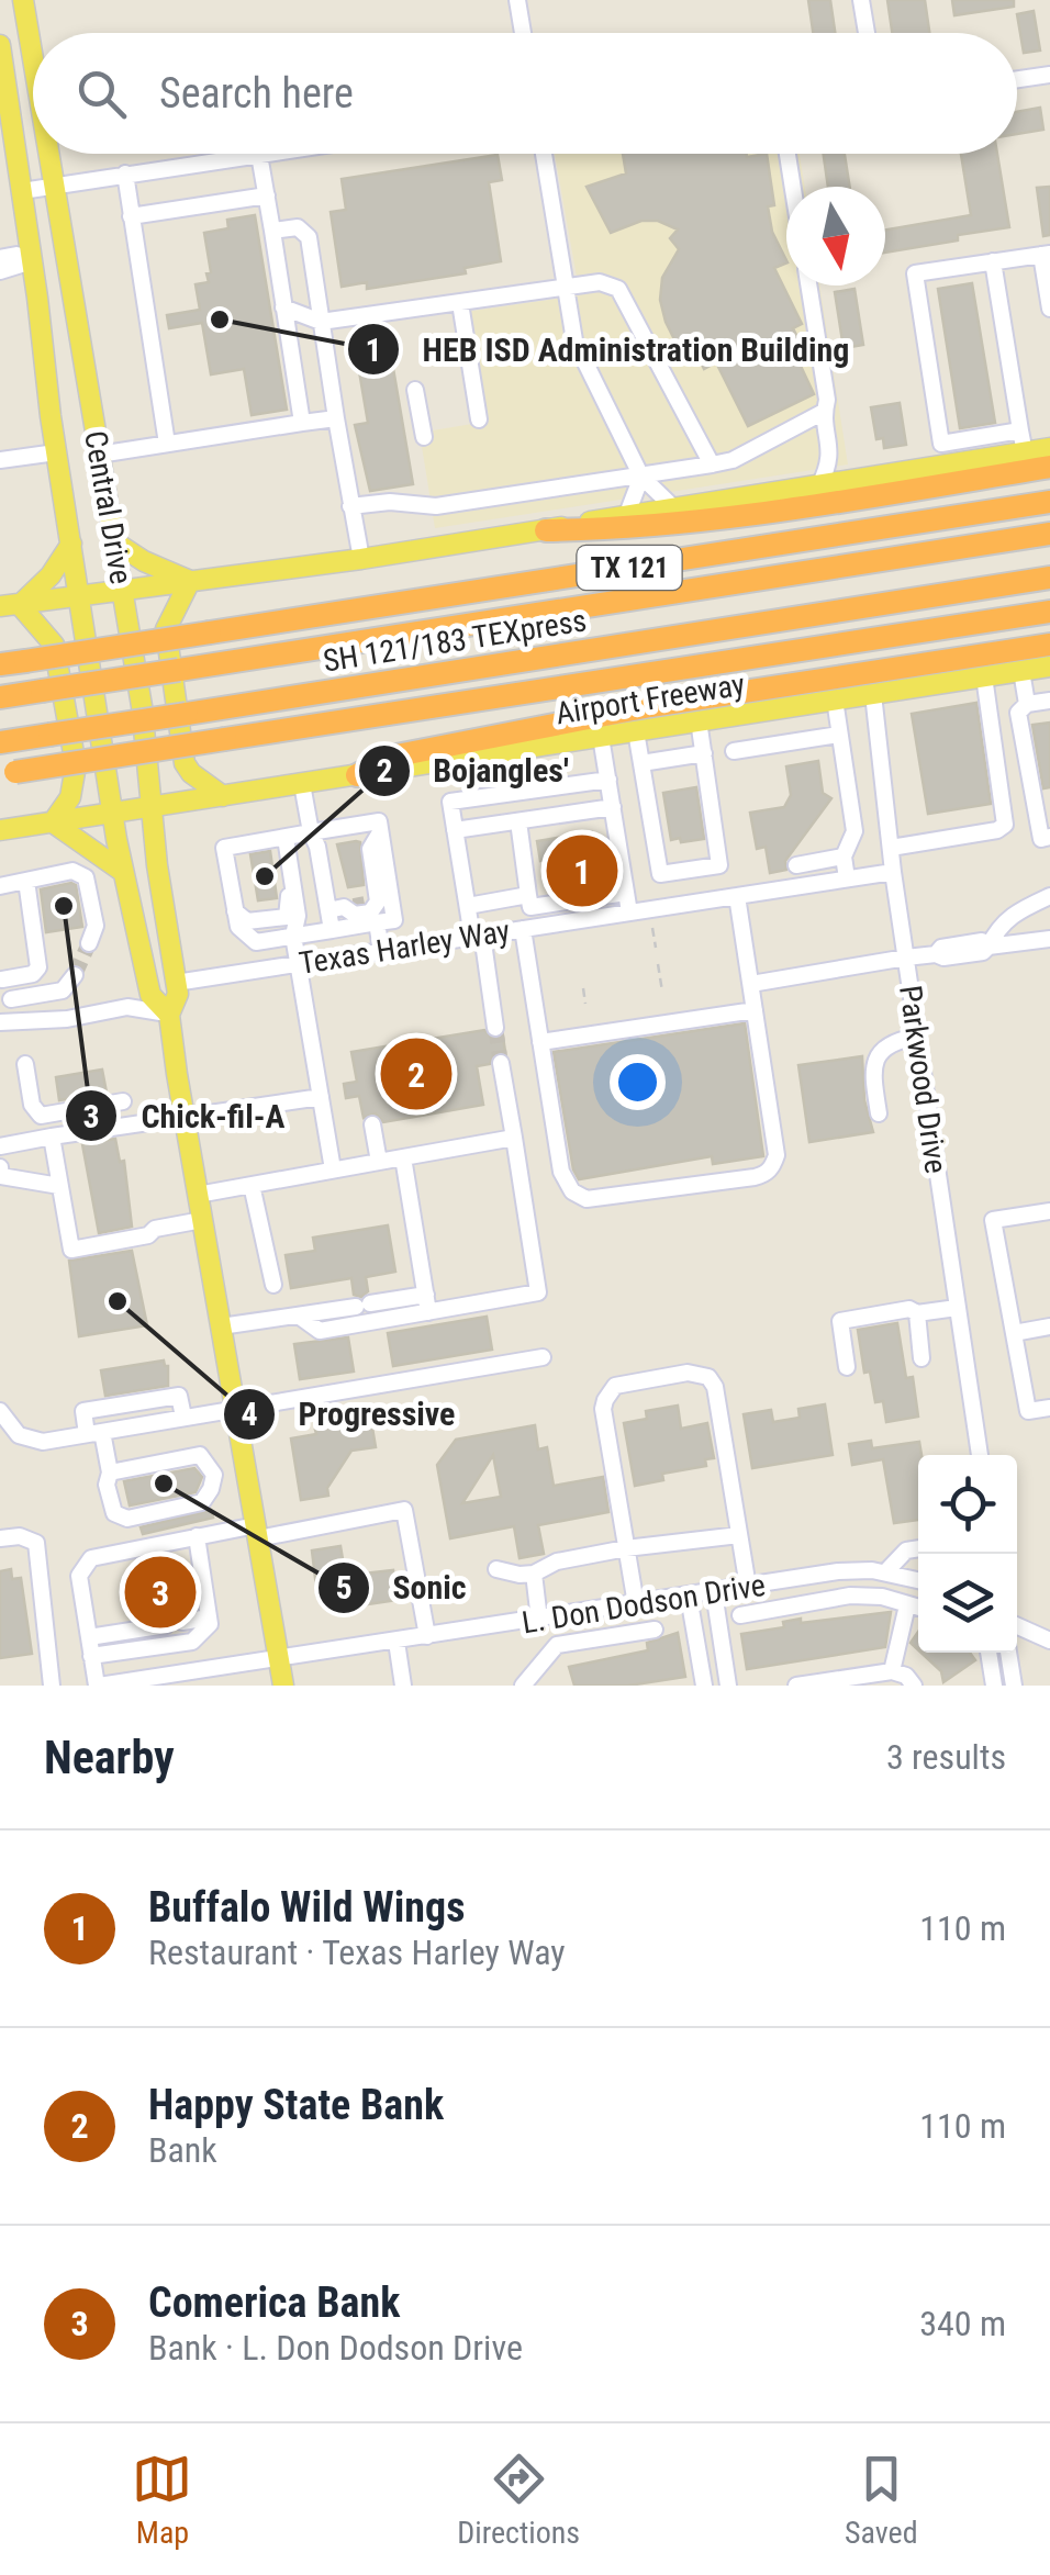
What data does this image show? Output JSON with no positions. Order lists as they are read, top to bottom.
{
  "streets": {
    "highway": ["TX 121", "SH 121/183 TEXpress", "Airport Freeway"],
    "main road": ["Central Drive"],
    "street": ["Texas Harley Way", "Parkwood Drive", "L. Don Dodson Drive"]
  },
  "crossings": [
    ["Central Drive", "Airport Freeway"],
    ["Central Drive", "Texas Harley Way"],
    ["Central Drive", "L. Don Dodson Drive"],
    ["Airport Freeway", "Parkwood Drive"],
    ["Texas Harley Way", "Parkwood Drive"]
  ],
  "places": [
    "HEB ISD Administration Building",
    "Bojangles'",
    "Chick-fil-A",
    "Progressive",
    "Sonic"
  ],
  "north": "bottom",
  "page": {
    "search": "Search here",
    "pins": ["1", "2", "3"],
    "heading": ["Nearby", "3 results"],
    "list": [
      {
        "mark": "1",
        "name": "Buffalo Wild Wings",
        "note": "Restaurant · Texas Harley Way",
        "value": "110 m"
      },
      {
        "mark": "2",
        "name": "Happy State Bank",
        "note": "Bank",
        "value": "110 m"
      },
      {
        "mark": "3",
        "name": "Comerica Bank",
        "note": "Bank · L. Don Dodson Drive",
        "value": "340 m"
      }
    ],
    "nav": ["Map", "Directions", "Saved"]
  }
}
